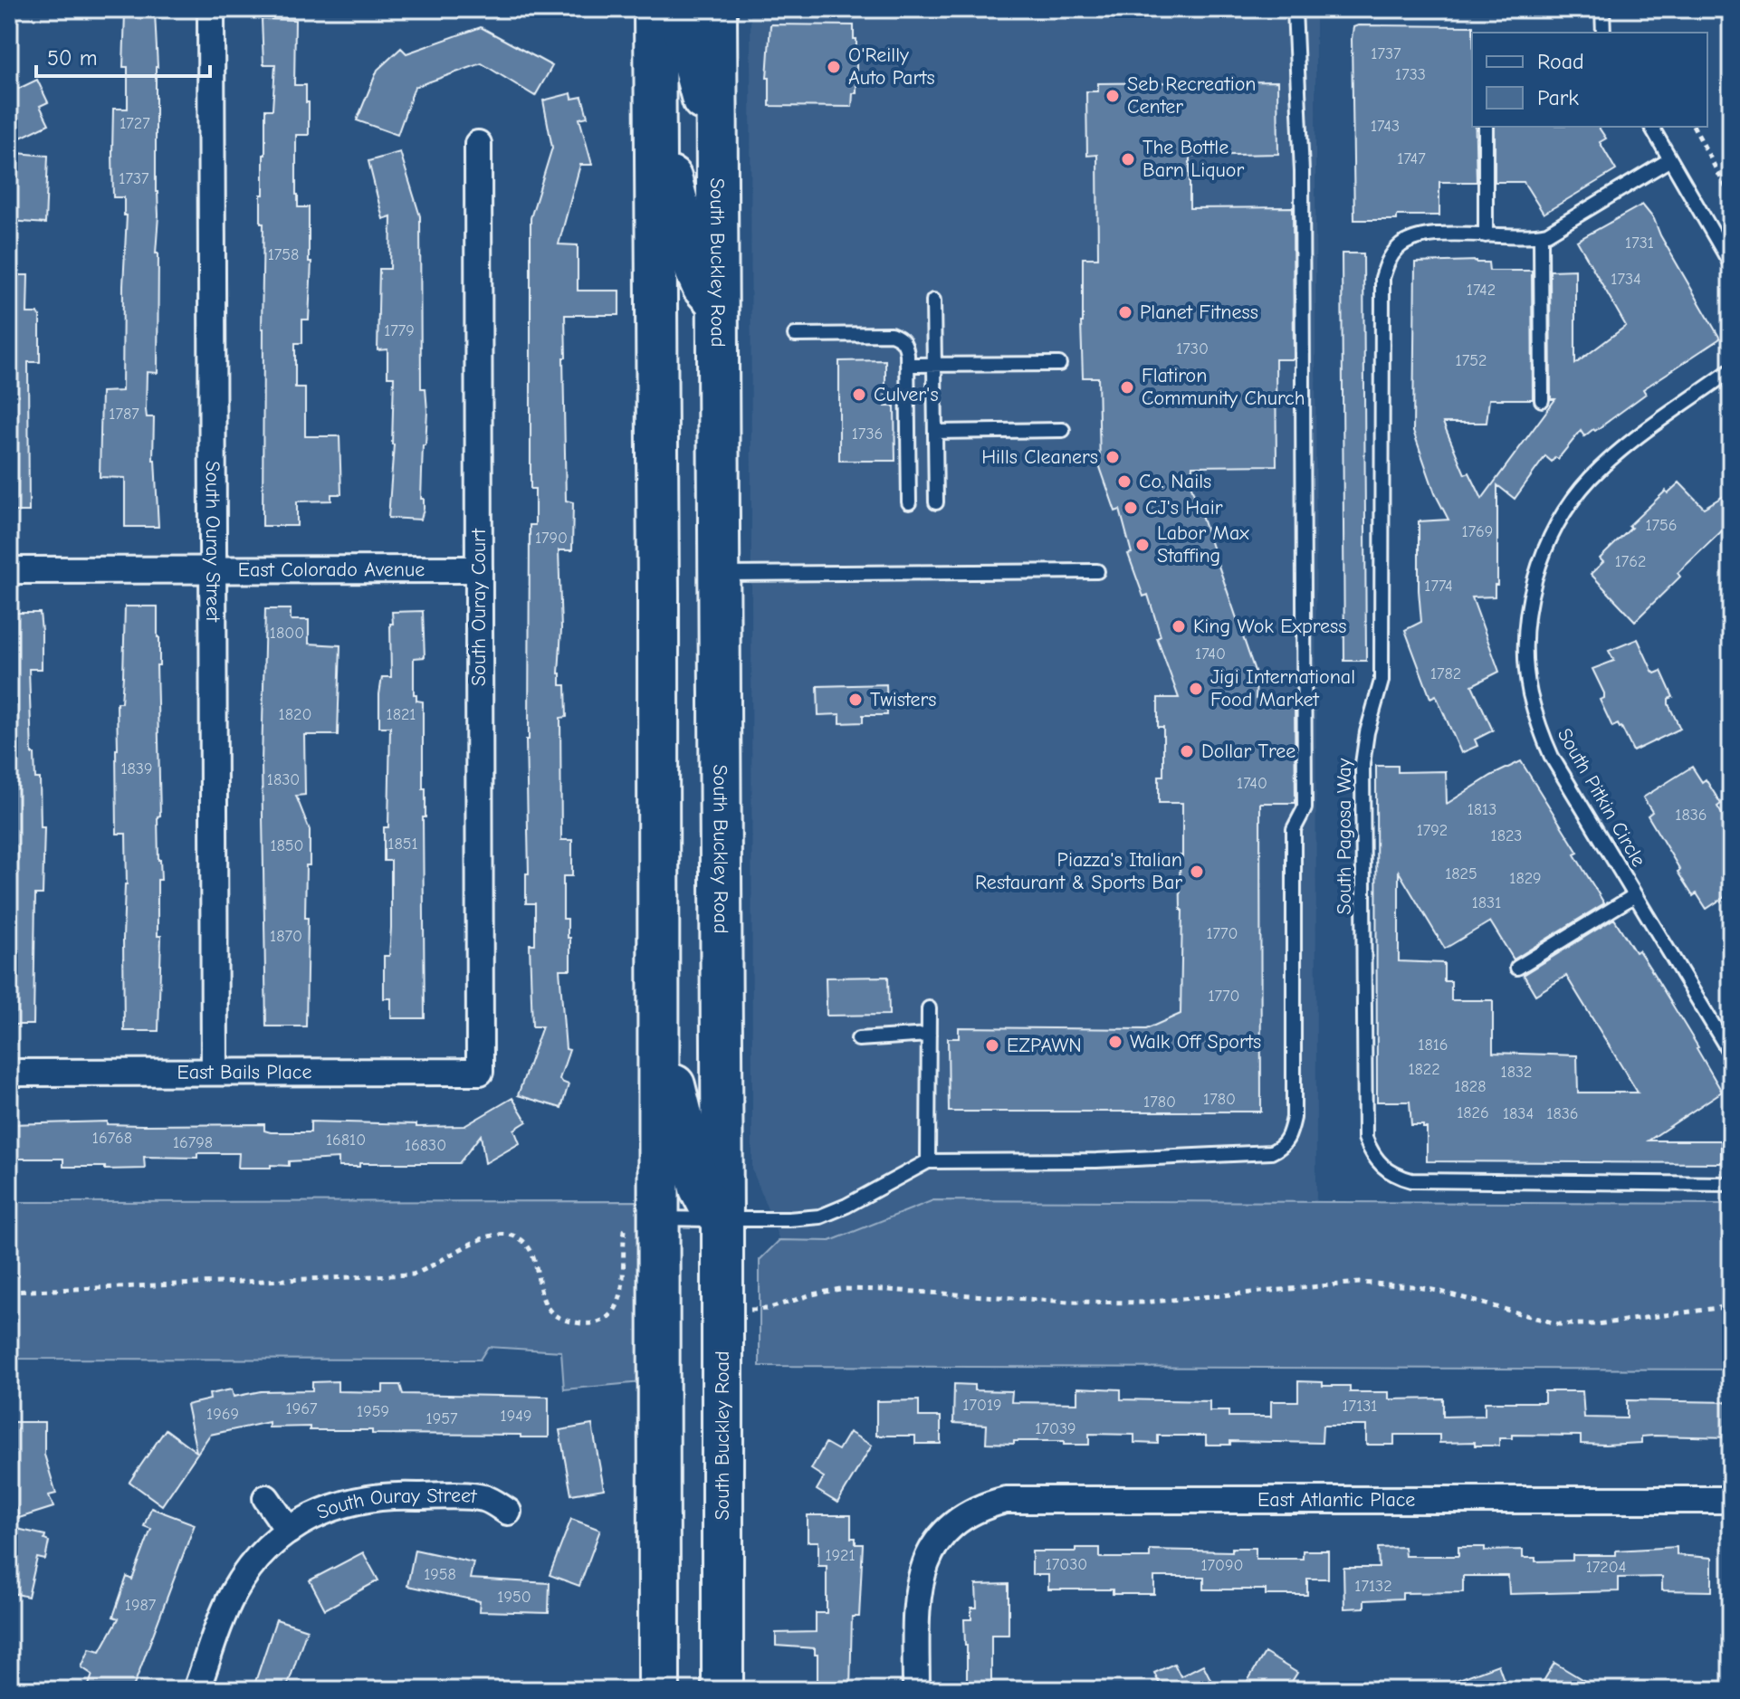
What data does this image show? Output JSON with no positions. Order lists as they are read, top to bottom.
{
  "streets": {
    "main road": ["South Buckley Road"],
    "street": [
      "South Ouray Street",
      "East Colorado Avenue",
      "South Ouray Court",
      "East Bails Place",
      "East Atlantic Place"
    ],
    "lane": ["South Pitkin Circle", "South Pagosa Way"]
  },
  "crossings": [
    ["South Ouray Street", "East Colorado Avenue"],
    ["South Ouray Street", "East Bails Place"],
    ["East Colorado Avenue", "South Ouray Court"],
    ["South Ouray Court", "East Bails Place"]
  ],
  "places": [
    "O'Reilly Auto Parts",
    "Seb Recreation Center",
    "The Bottle Barn Liquor",
    "Planet Fitness",
    "Flatiron Community Church",
    "Culver's",
    "Hills Cleaners",
    "Co. Nails",
    "CJ's Hair",
    "Labor Max Staffing",
    "King Wok Express",
    "Jigi International Food Market",
    "Twisters",
    "Dollar Tree",
    "Piazza's Italian Restaurant & Sports Bar",
    "Walk Off Sports",
    "EZPAWN"
  ],
  "house_numbers": [
    "1737",
    "1733",
    "1727",
    "1743",
    "1747",
    "1737",
    "1731",
    "1758",
    "1734",
    "1742",
    "1779",
    "1730",
    "1752",
    "1787",
    "1736",
    "1756",
    "1769",
    "1790",
    "1762",
    "1774",
    "1800",
    "1740",
    "1782",
    "1820",
    "1821",
    "1839",
    "1830",
    "1740",
    "1813",
    "1836",
    "1792",
    "1823",
    "1851",
    "1850",
    "1825",
    "1829",
    "1831",
    "1770",
    "1870",
    "1770",
    "1816",
    "1822",
    "1832",
    "1828",
    "1780",
    "1780",
    "1826",
    "1834",
    "1836",
    "16768",
    "16810",
    "16798",
    "16830",
    "17019",
    "17131",
    "1967",
    "1959",
    "1969",
    "1949",
    "1957",
    "17039",
    "1921",
    "17030",
    "17090",
    "17204",
    "1958",
    "17132",
    "1950",
    "1987"
  ],
  "legend": ["Road", "Park"],
  "scale_bar": "50 m"
}
